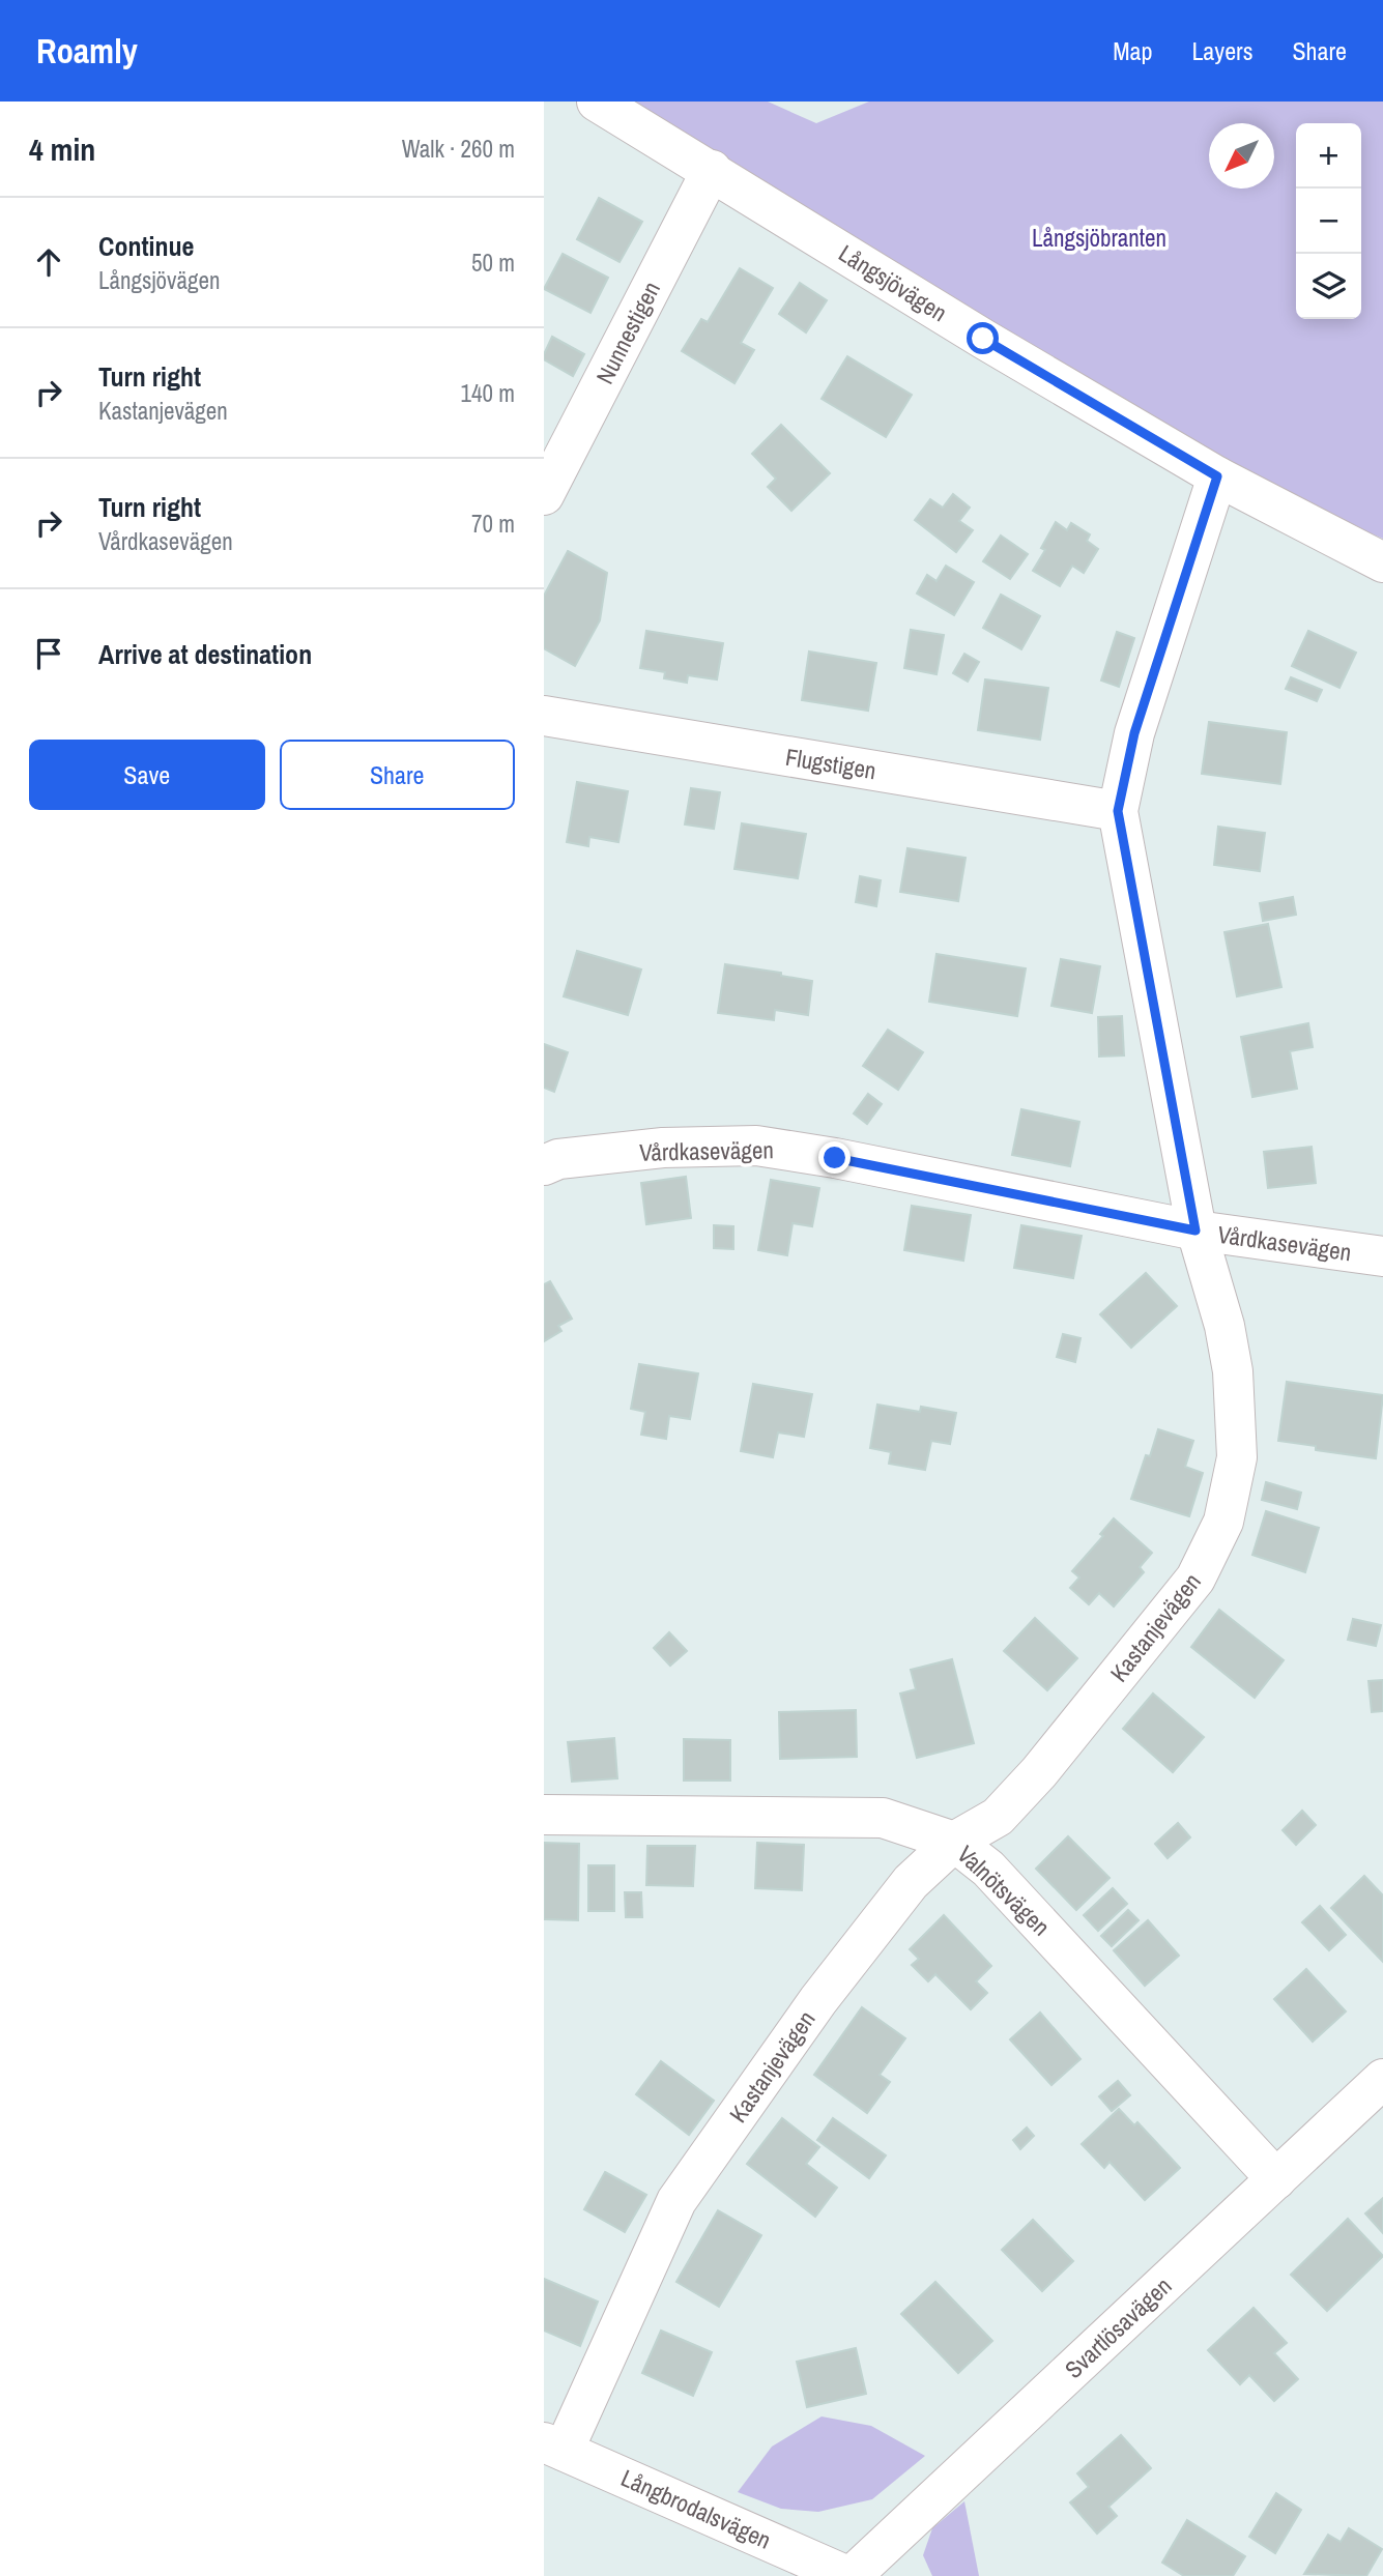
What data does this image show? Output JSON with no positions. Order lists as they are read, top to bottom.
{
  "streets": {
    "street": [
      "Långsjövägen",
      "Nunnestigen",
      "Flugstigen",
      "Vårdkasevägen",
      "Kastanjevägen",
      "Valnötsvägen",
      "Svartlösavägen",
      "Långbrodalsvägen"
    ]
  },
  "crossings": [
    ["Långsjövägen", "Nunnestigen"],
    ["Långsjövägen", "Kastanjevägen"],
    ["Flugstigen", "Kastanjevägen"],
    ["Vårdkasevägen", "Kastanjevägen"],
    ["Kastanjevägen", "Valnötsvägen"],
    ["Kastanjevägen", "Långbrodalsvägen"],
    ["Valnötsvägen", "Svartlösavägen"],
    ["Svartlösavägen", "Långbrodalsvägen"]
  ],
  "parks": ["Långsjöbranten"],
  "north": "bottom left",
  "page": {
    "header": "Roamly",
    "nav": ["Map", "Layers", "Share"],
    "heading": ["4 min", "Walk · 260 m"],
    "map_buttons": ["+", "−"],
    "list": [
      ["Continue", "Långsjövägen", "50 m"],
      ["Turn right", "Kastanjevägen", "140 m"],
      ["Turn right", "Vårdkasevägen", "70 m"],
      "Arrive at destination"
    ],
    "buttons": ["Save", "Share"]
  }
}
